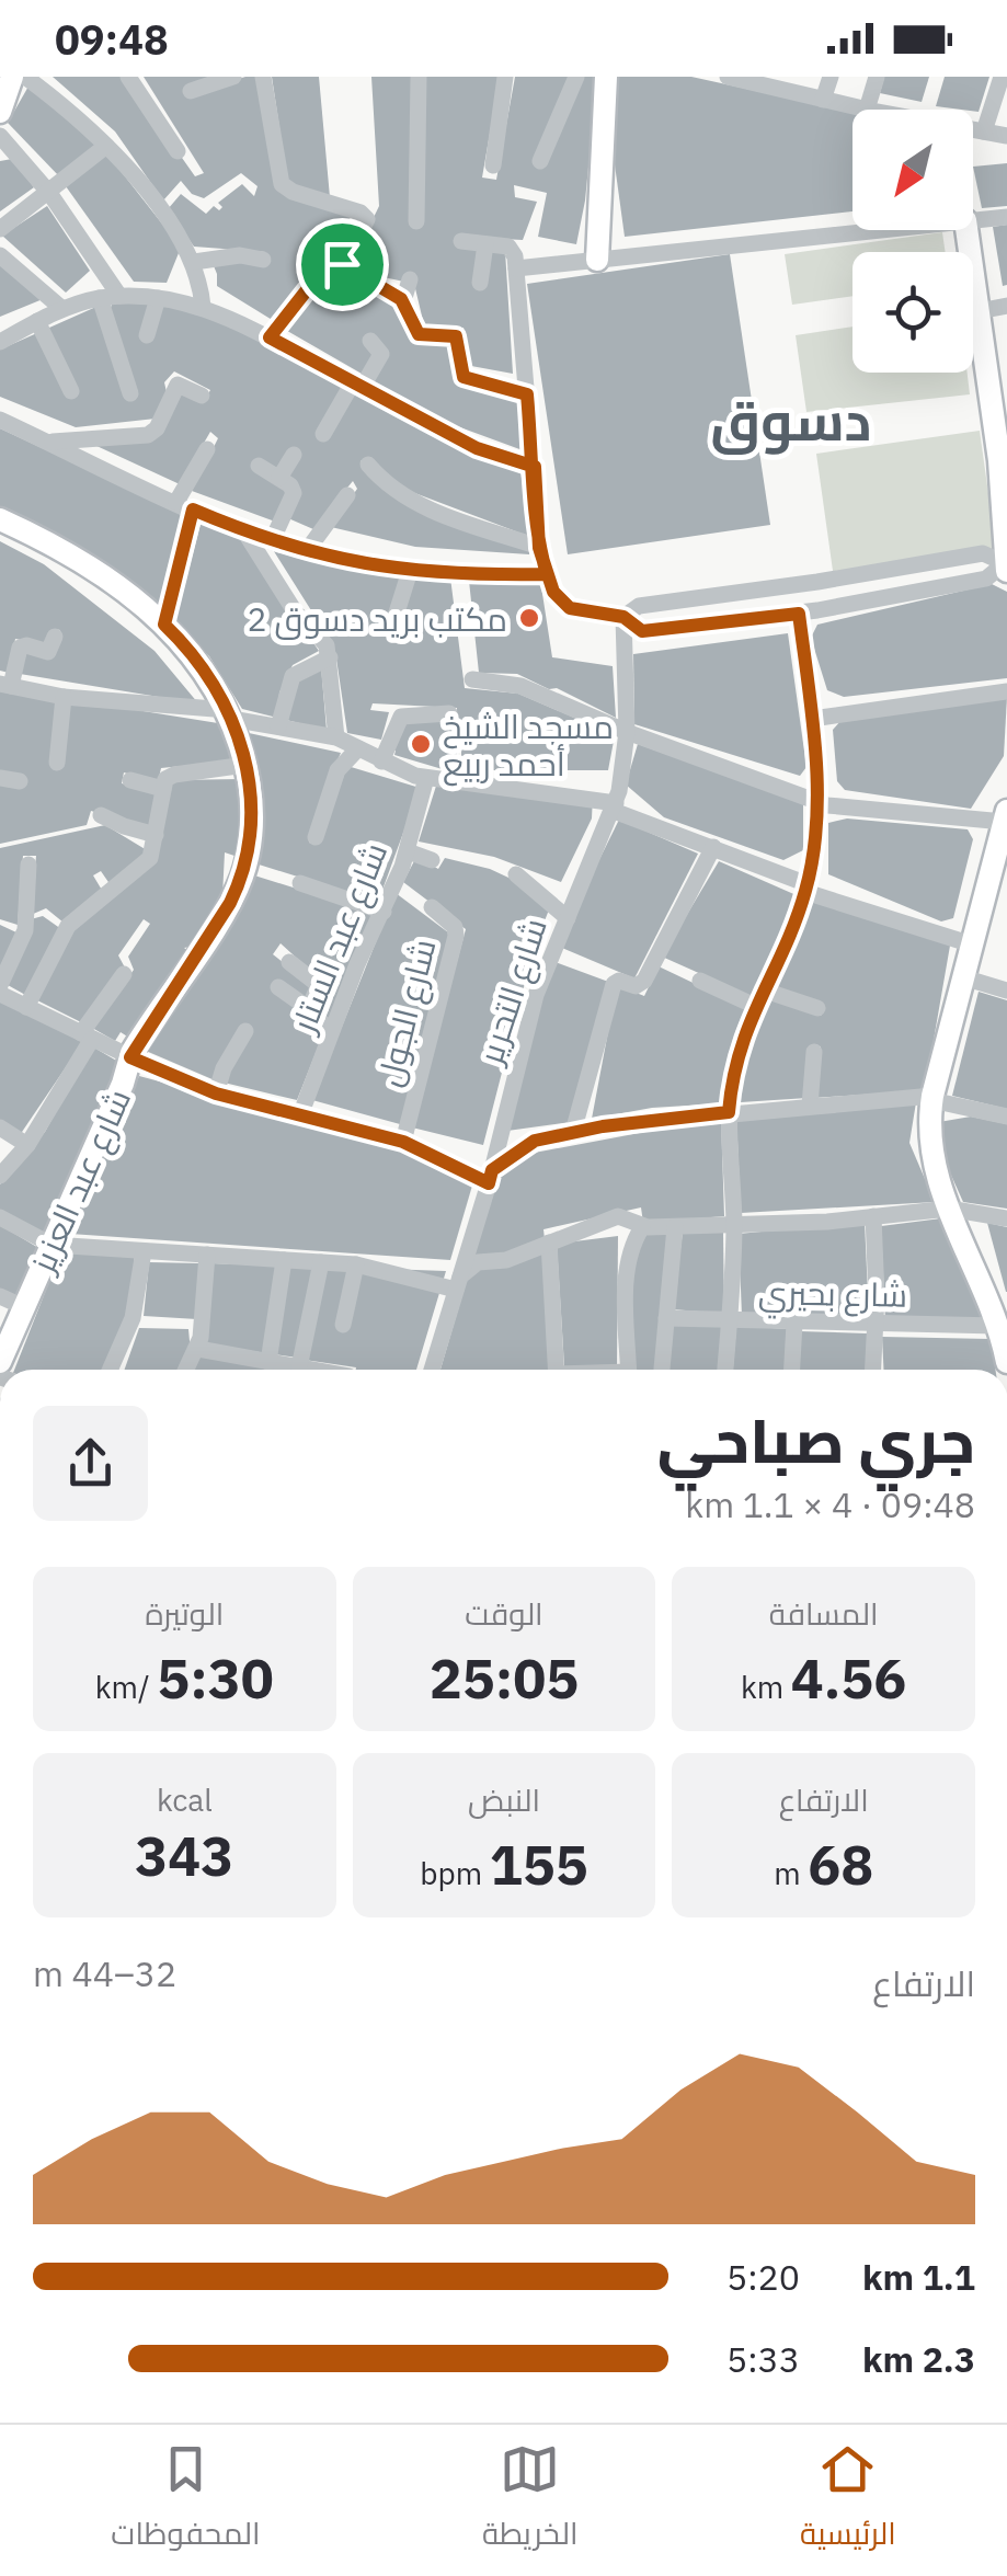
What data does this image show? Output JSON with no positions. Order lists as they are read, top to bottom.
{
  "streets": {
    "street": [
      "شارع عبد الستار",
      "شارع التحرير",
      "شارع الجول",
      "شارع عبد العزيز",
      "شارع بحيري"
    ]
  },
  "districts": ["دسوق"],
  "places": ["مكتب بريد دسوق 2", "مسجد الشيخ أحمد ربيع"],
  "north": "bottom left",
  "page": {
    "status": "09:48",
    "heading": ["جري صباحي", "09:48 · 4 × 1.1 km"],
    "stats": [
      ["المسافة", "4.56 km"],
      ["الوقت", "25:05"],
      ["الوتيرة", "5:30 /km"],
      ["الارتفاع", "68 m"],
      ["النبض", "155 bpm"],
      ["kcal", "343"]
    ],
    "chart": ["الارتفاع", "32–44 m"],
    "list": [
      {
        "name": "1.1 km",
        "note": "5:20"
      },
      {
        "name": "2.3 km",
        "note": "5:33"
      }
    ],
    "tabs": ["الرئيسية", "الخريطة", "المحفوظات"]
  }
}
